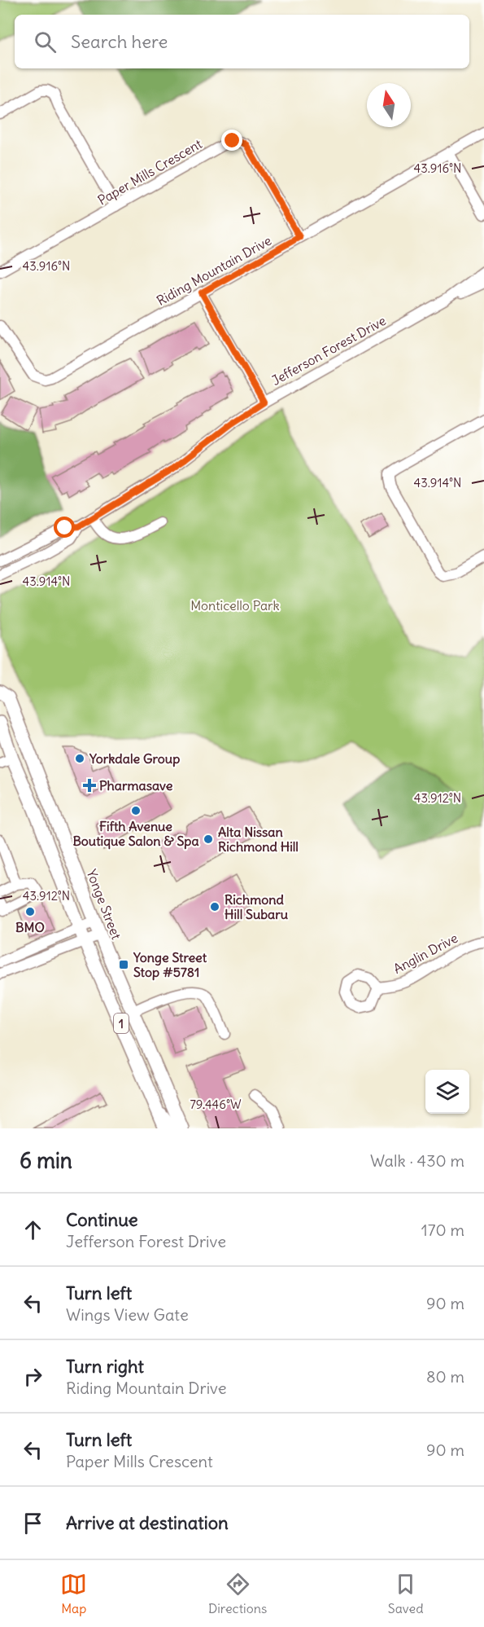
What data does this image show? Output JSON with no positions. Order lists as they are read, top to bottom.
{
  "streets": {
    "main road": ["Yonge Street", "1"],
    "street": [
      "Paper Mills Crescent",
      "Riding Mountain Drive",
      "Jefferson Forest Drive",
      "Anglin Drive"
    ]
  },
  "crossings": [
    ["Paper Mills Crescent", "Riding Mountain Drive"]
  ],
  "parks": ["Monticello Park"],
  "places": {
    "other": [
      "Yorkdale Group",
      "Fifth Avenue Boutique Salon & Spa",
      "Alta Nissan Richmond Hill",
      "Richmond Hill Subaru",
      "BMO"
    ],
    "health": ["Pharmasave"],
    "transit": ["Yonge Street Stop #5781"]
  },
  "north": "top",
  "page": {
    "search": "Search here",
    "heading": ["6 min", "Walk · 430 m"],
    "list": [
      ["Continue", "Jefferson Forest Drive", "170 m"],
      ["Turn left", "Wings View Gate", "90 m"],
      ["Turn right", "Riding Mountain Drive", "80 m"],
      ["Turn left", "Paper Mills Crescent", "90 m"],
      "Arrive at destination"
    ],
    "nav": ["Map", "Directions", "Saved"]
  },
  "coordinates": [
    "43.916°N",
    "43.914°N",
    "43.912°N",
    "79.446°W"
  ]
}
